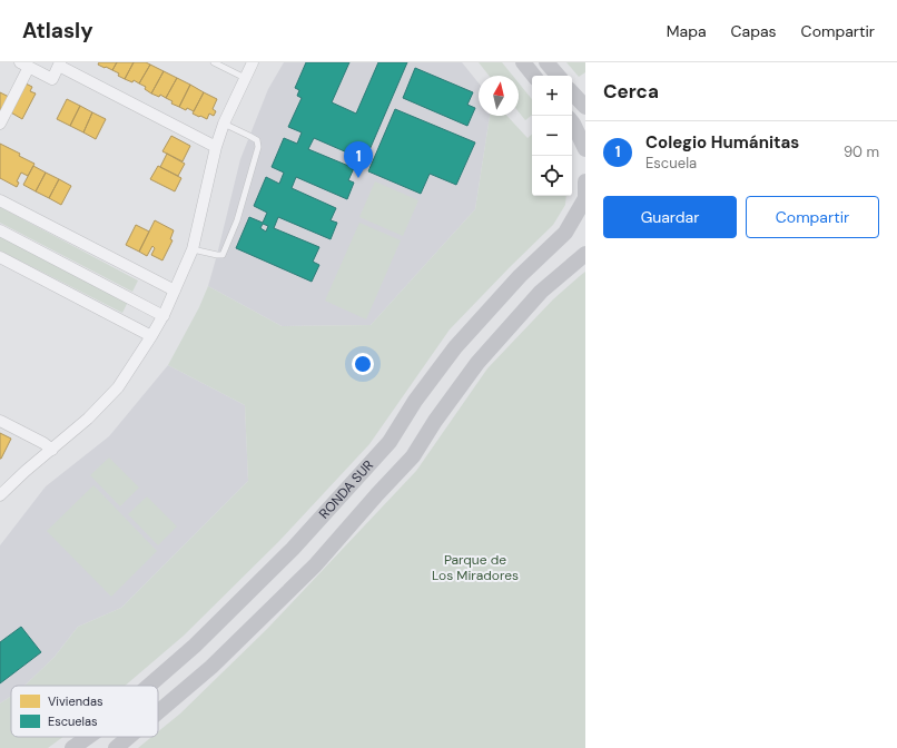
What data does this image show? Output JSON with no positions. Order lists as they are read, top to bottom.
{
  "streets": {
    "main road": ["RONDA SUR"]
  },
  "parks": ["Parque de Los Miradores"],
  "legend": ["Viviendas", "Escuelas"],
  "north": "top",
  "page": {
    "header": "Atlasly",
    "nav": ["Mapa", "Capas", "Compartir"],
    "heading": "Cerca",
    "map_buttons": ["+", "−"],
    "list": [
      {
        "mark": "1",
        "name": "Colegio Humánitas",
        "note": "Escuela",
        "value": "90 m"
      }
    ],
    "pins": "1",
    "buttons": ["Guardar", "Compartir"]
  }
}
